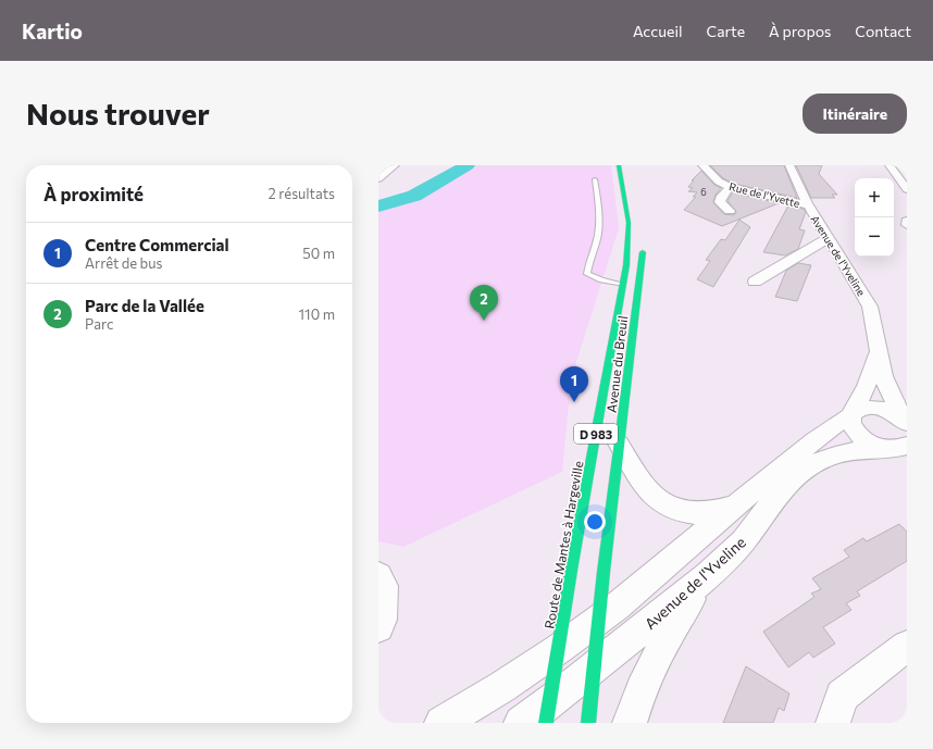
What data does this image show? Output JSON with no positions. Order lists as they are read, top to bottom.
{
  "streets": {
    "main road": ["Avenue du Breuil", "D 983", "Route de Mantes à Hargeville"],
    "street": ["Rue de l'Yvette", "Avenue de l'Yveline"]
  },
  "crossings": [
    ["Rue de l'Yvette", "Avenue de l'Yveline"],
    ["Avenue de l'Yveline", "Avenue du Breuil"],
    ["Avenue de l'Yveline", "Route de Mantes à Hargeville"]
  ],
  "house_numbers": ["6"],
  "page": {
    "header": "Kartio",
    "nav": [
      "Accueil",
      "Carte",
      "À propos",
      "Contact"
    ],
    "buttons": "Itinéraire",
    "title": "Nous trouver",
    "heading": ["À proximité", "2 résultats"],
    "map_buttons": ["+", "−"],
    "list": [
      {
        "mark": "1",
        "name": "Centre Commercial",
        "note": "Arrêt de bus",
        "value": "50 m"
      },
      {
        "mark": "2",
        "name": "Parc de la Vallée",
        "note": "Parc",
        "value": "110 m"
      }
    ],
    "pins": ["2", "1"]
  }
}
